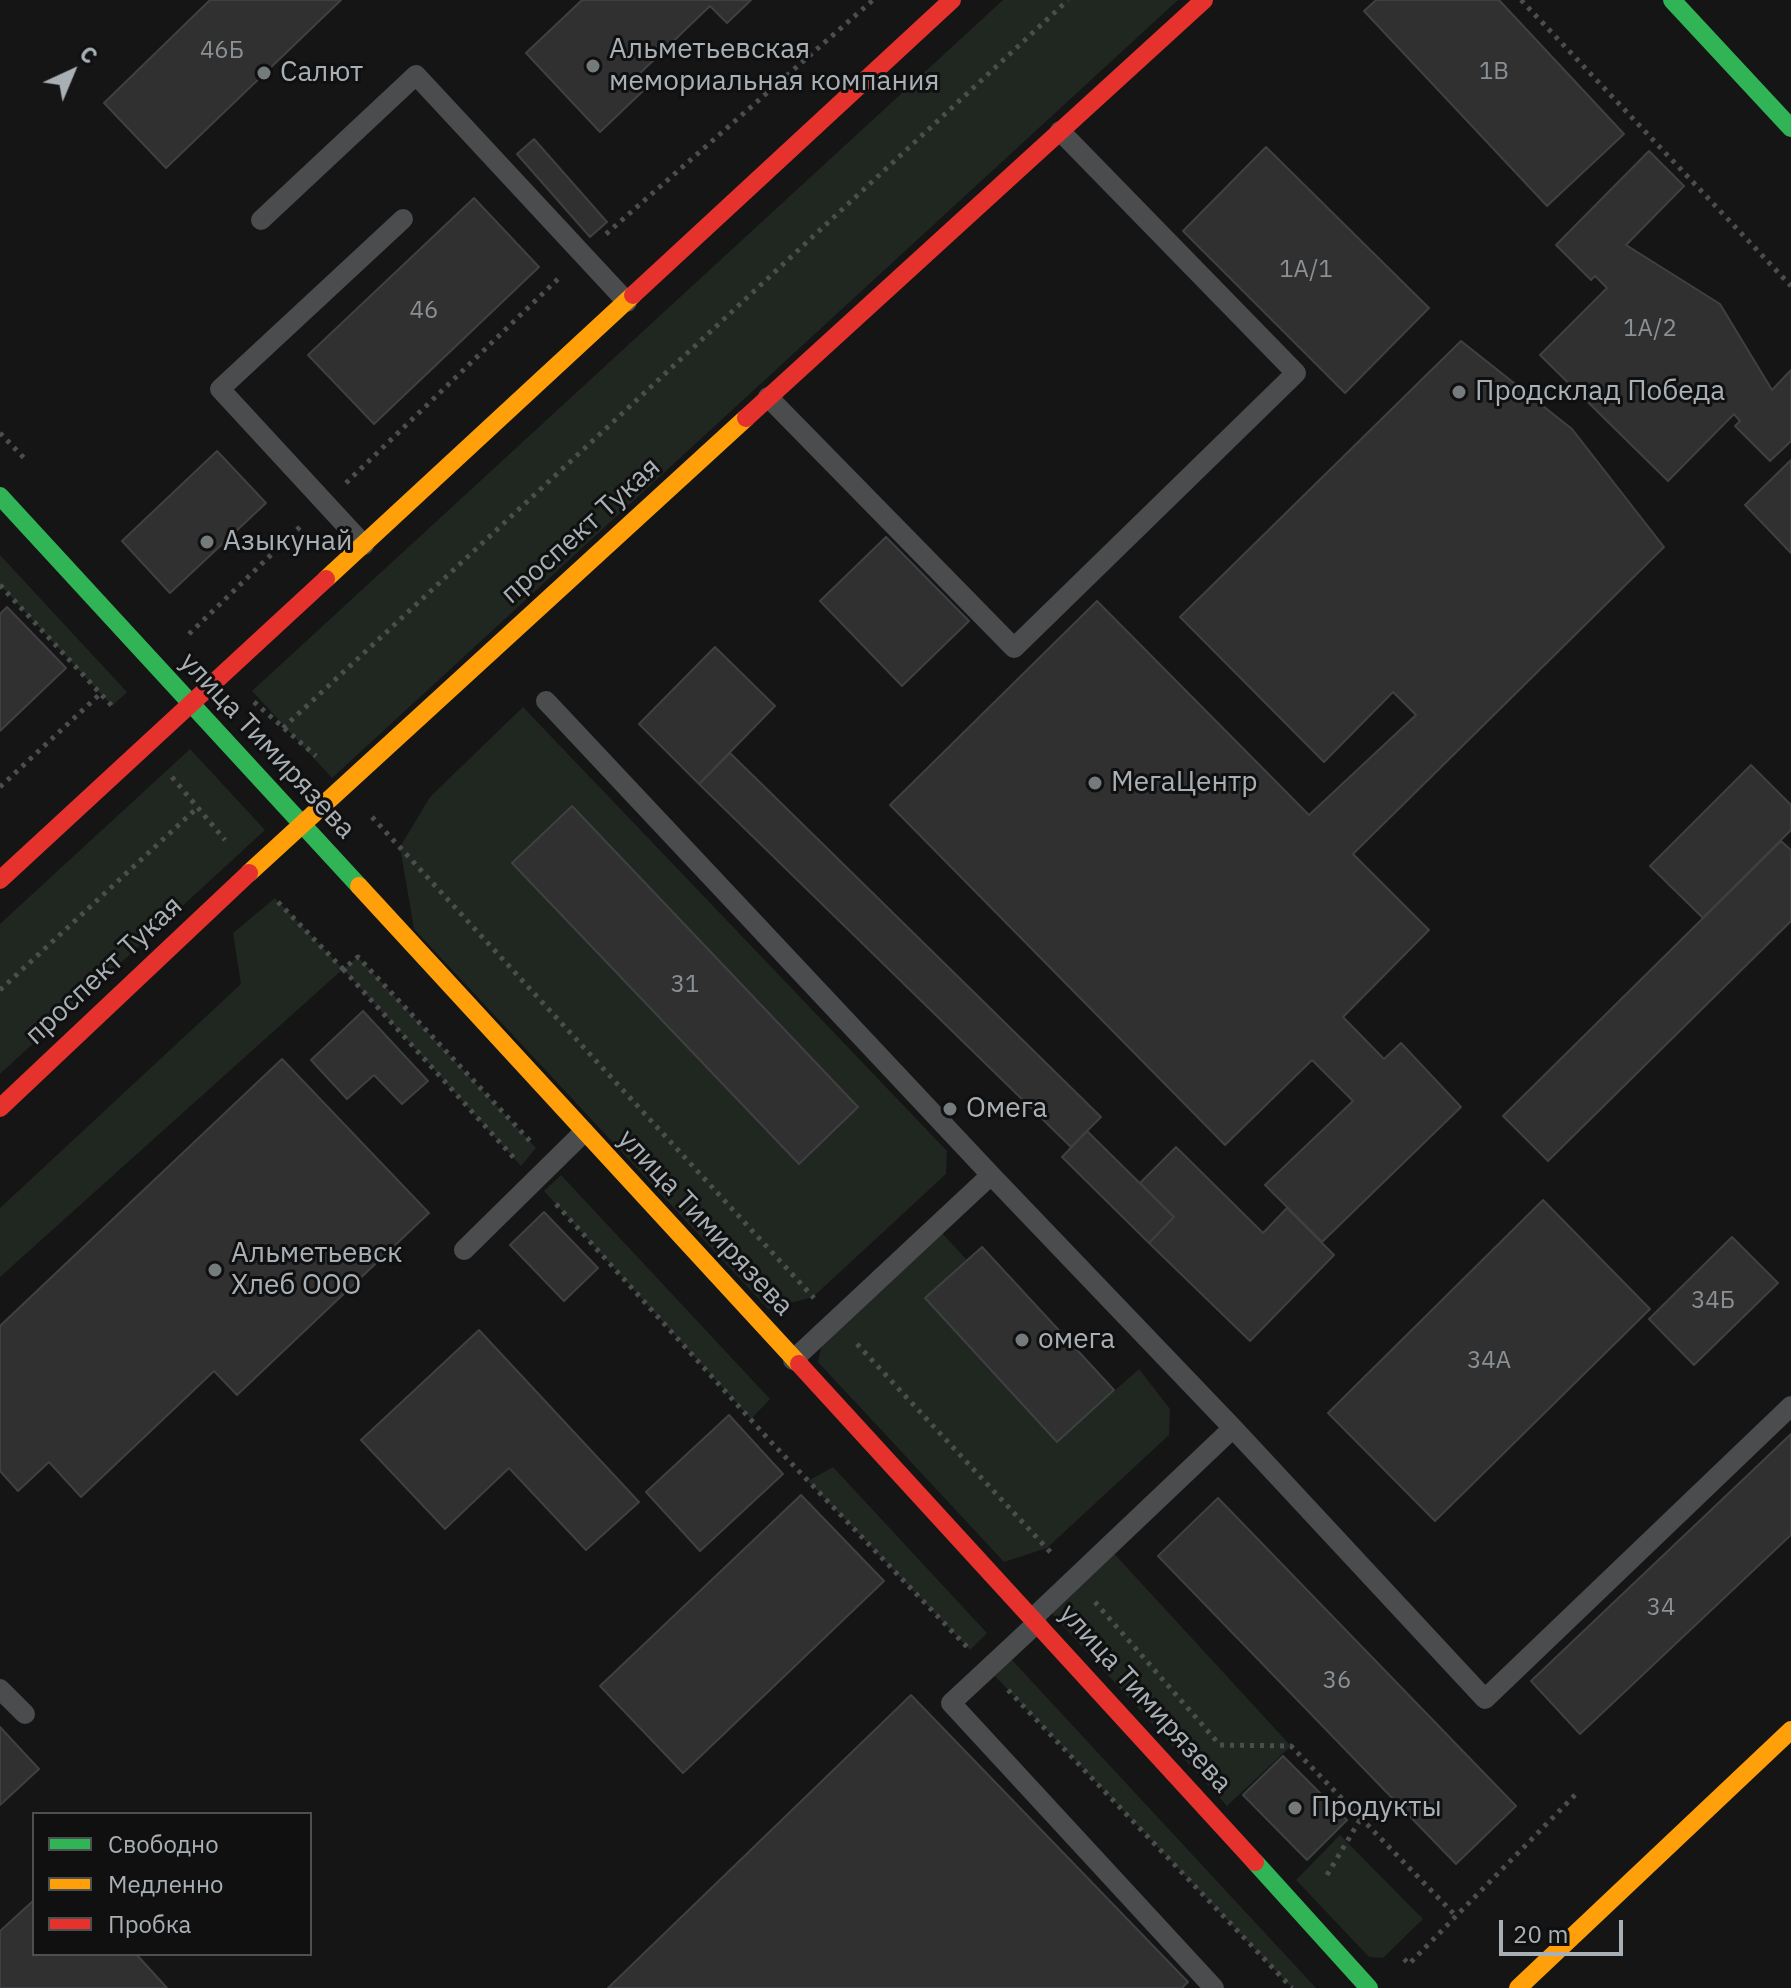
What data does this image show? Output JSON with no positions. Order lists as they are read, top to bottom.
{
  "streets": {
    "main road": ["проспект Тукая", "улица Тимирязева"]
  },
  "crossings": [
    ["проспект Тукая", "улица Тимирязева"]
  ],
  "places": [
    "Альметьевская мемориальная компания",
    "Салют",
    "Продсклад Победа",
    "Азыкунай",
    "МегаЦентр",
    "Омега",
    "Альметьевск Хлеб ООО",
    "омега",
    "Продукты"
  ],
  "house_numbers": [
    "46Б",
    "1В",
    "1А/1",
    "46",
    "1А/2",
    "31",
    "34Б",
    "34А",
    "34",
    "36"
  ],
  "legend": ["Свободно", "Медленно", "Пробка"],
  "scale_bar": "20 m",
  "north": "top right"
}
